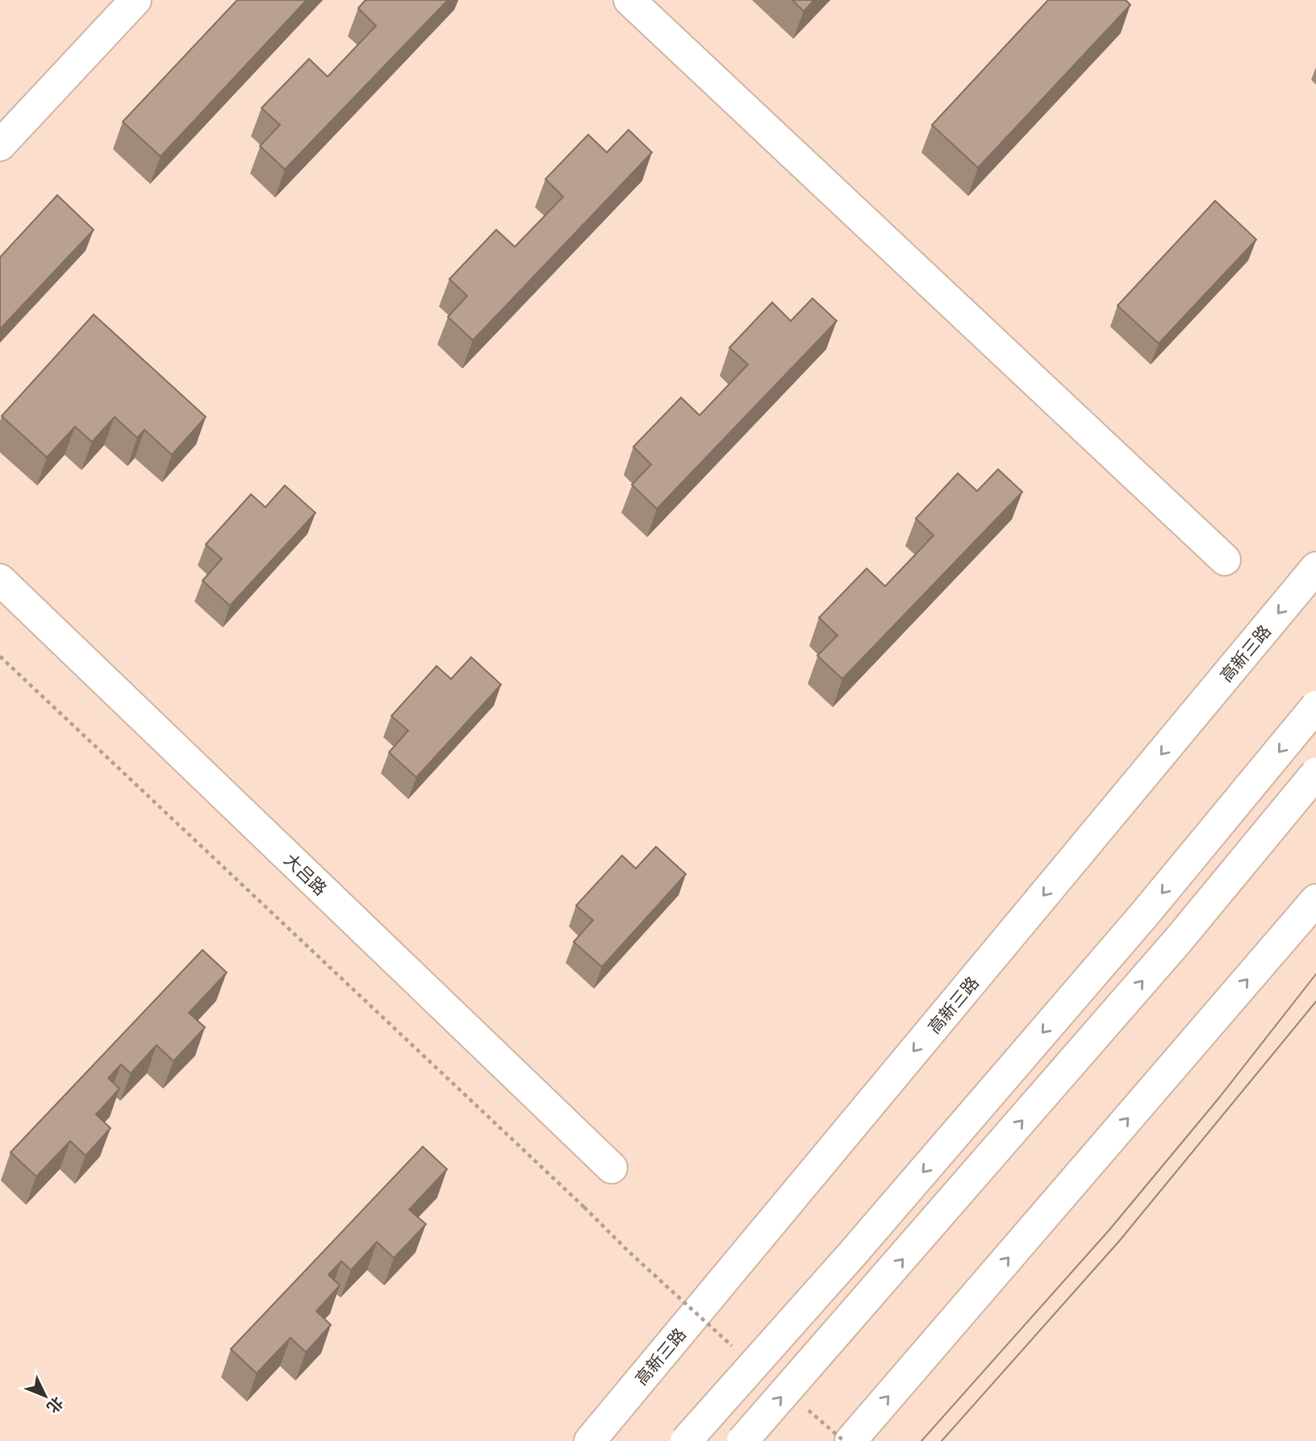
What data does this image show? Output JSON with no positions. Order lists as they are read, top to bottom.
{
  "streets": {
    "main road": ["高新三路", "大吕路"]
  },
  "north": "bottom right"
}
